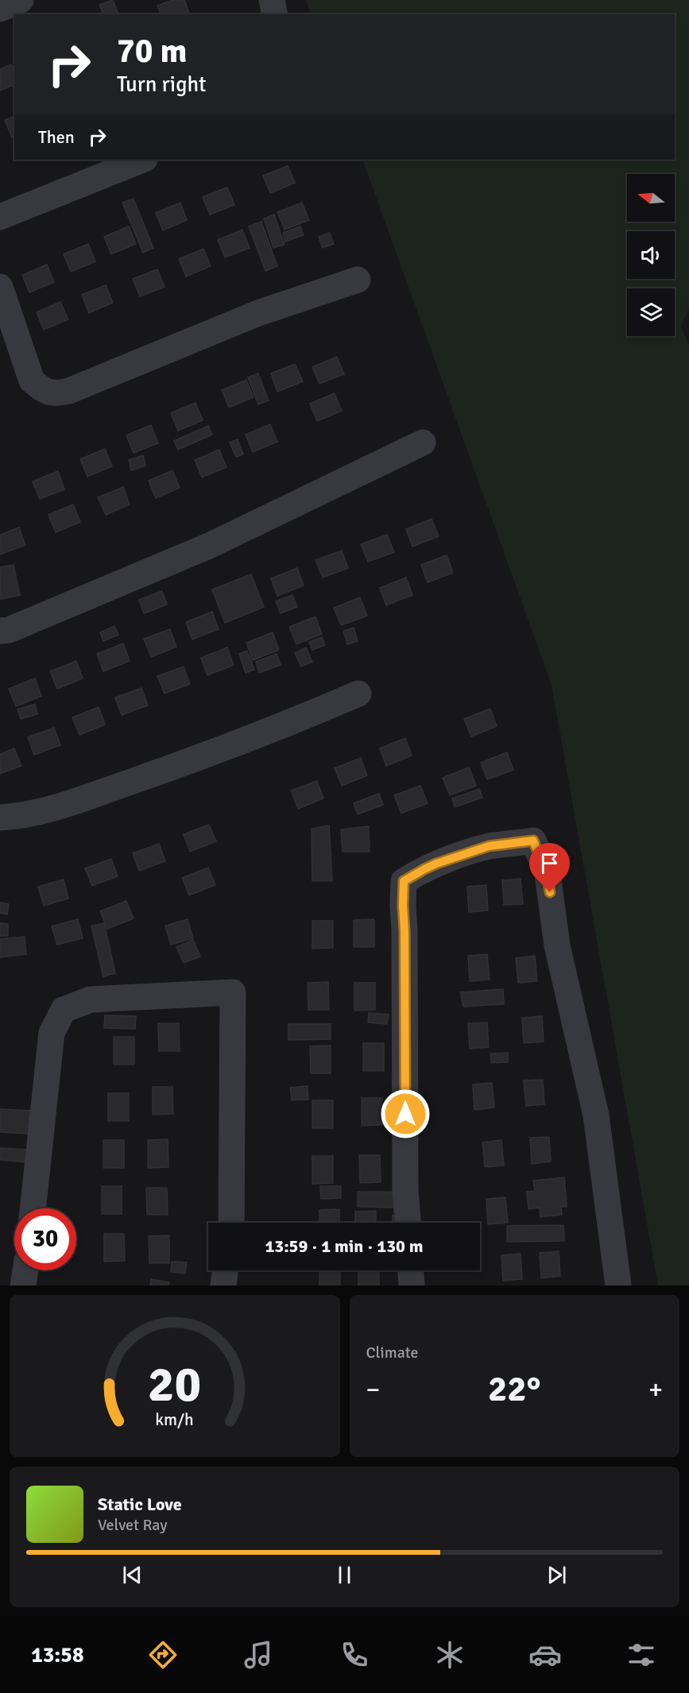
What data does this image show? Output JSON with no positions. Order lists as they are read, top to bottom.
{
  "north": "left",
  "page": {
    "turn": ["70 m", "Turn right"],
    "then": "Then",
    "limit": "30",
    "trip": "13:59 · 1 min · 130 m",
    "tile": "Climate",
    "heat": ["−", "22°", "+"],
    "song": ["Static Love", "Velvet Ray"],
    "tabs": "13:58",
    "gauge": ["20", "km/h"]
  }
}
